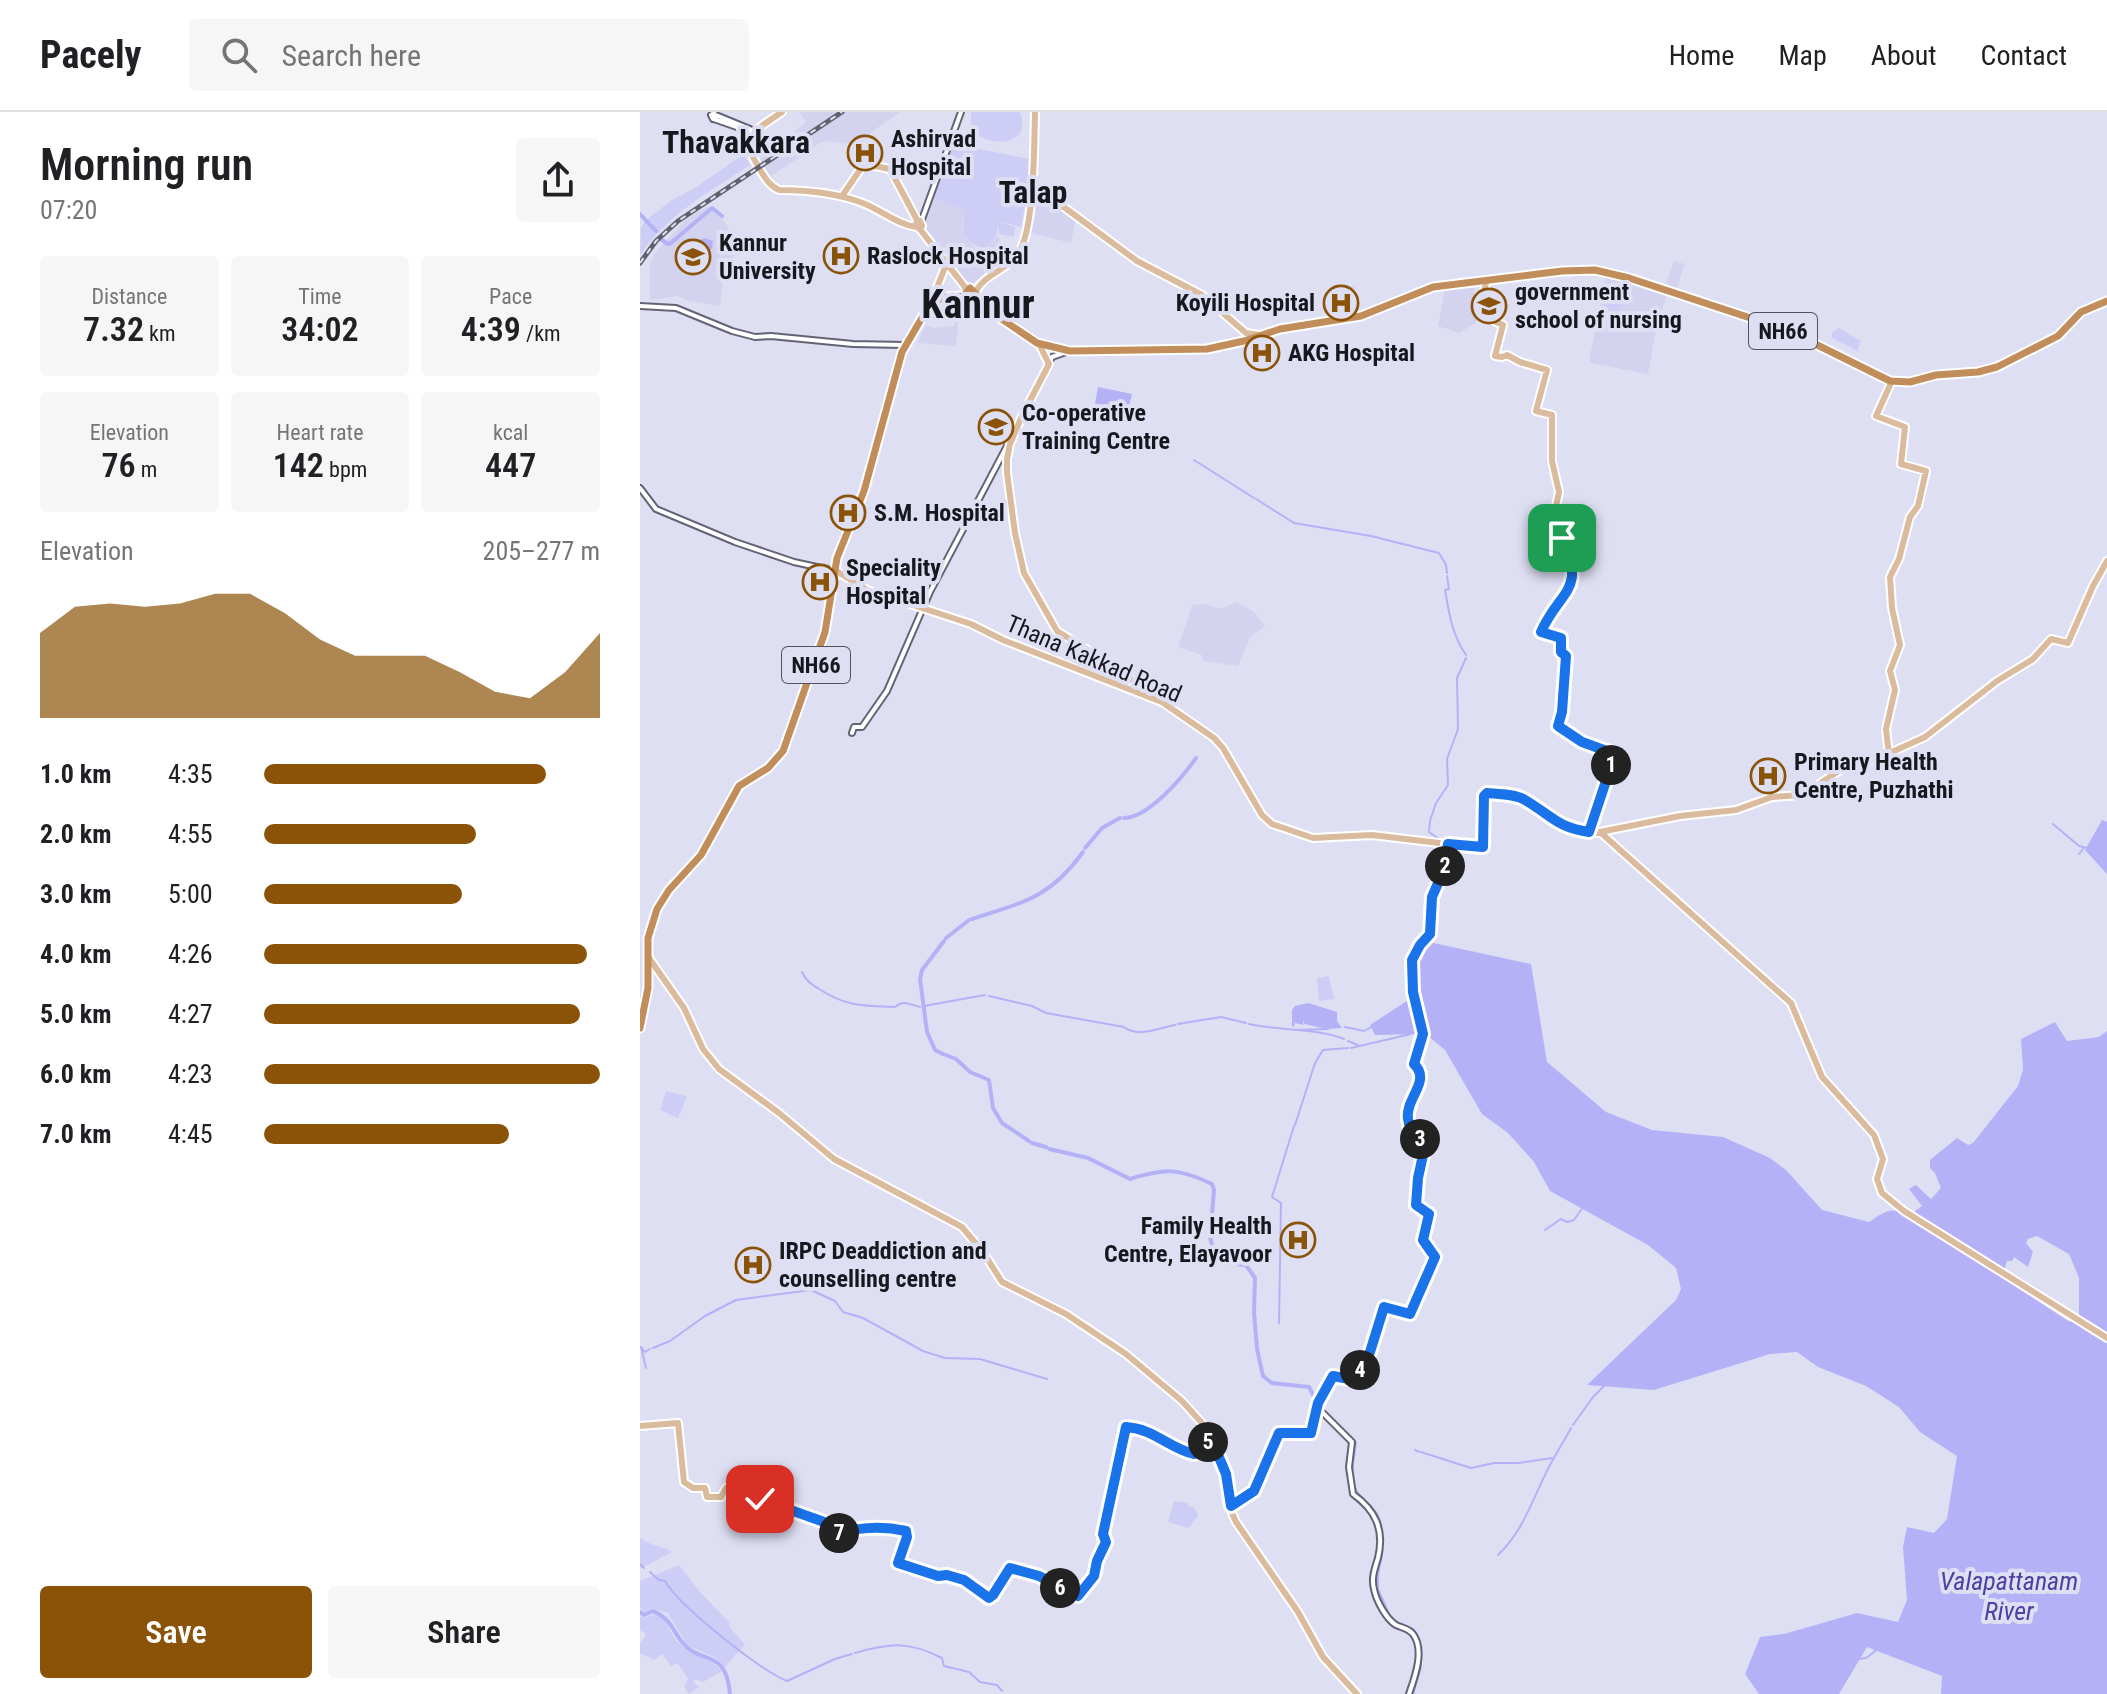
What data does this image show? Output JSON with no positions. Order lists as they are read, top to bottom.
{
  "streets": {
    "highway": ["NH66"],
    "main road": ["Thana Kakkad Road"]
  },
  "crossings": [
    ["NH66", "Thana Kakkad Road"]
  ],
  "districts": ["Thavakkara", "Talap", "Kannur"],
  "water": ["Valapattanam River"],
  "places": {
    "hospital": [
      "Ashirvad Hospital",
      "Raslock Hospital",
      "Koyili Hospital",
      "AKG Hospital",
      "S.M. Hospital",
      "Speciality Hospital",
      "Primary Health Centre, Puzhathi",
      "Family Health Centre, Elayavoor",
      "IRPC Deaddiction and counselling centre"
    ],
    "school or university": ["Kannur University", "government school of nursing", "Co-operative Training Centre"]
  },
  "page": {
    "header": "Pacely",
    "search": "Search here",
    "nav": [
      "Home",
      "Map",
      "About",
      "Contact"
    ],
    "heading": ["Morning run", "07:20"],
    "stats": [
      ["Distance", "7.32 km"],
      ["Time", "34:02"],
      ["Pace", "4:39 /km"],
      ["Elevation", "76 m"],
      ["Heart rate", "142 bpm"],
      ["kcal", "447"]
    ],
    "chart": ["Elevation", "205–277 m"],
    "list": [
      {
        "name": "1.0 km",
        "note": "4:35"
      },
      {
        "name": "2.0 km",
        "note": "4:55"
      },
      {
        "name": "3.0 km",
        "note": "5:00"
      },
      {
        "name": "4.0 km",
        "note": "4:26"
      },
      {
        "name": "5.0 km",
        "note": "4:27"
      },
      {
        "name": "6.0 km",
        "note": "4:23"
      },
      {
        "name": "7.0 km",
        "note": "4:45"
      }
    ],
    "pins": [
      "1",
      "2",
      "3",
      "4",
      "5",
      "7",
      "6"
    ],
    "buttons": ["Save", "Share"]
  }
}
